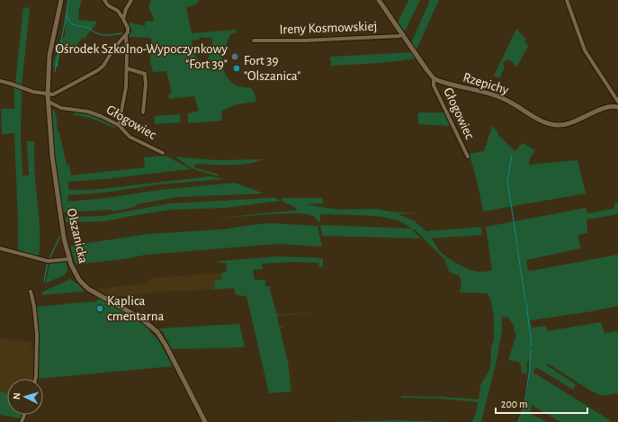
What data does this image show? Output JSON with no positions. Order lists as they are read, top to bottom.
{
  "streets": {
    "street": [
      "Ireny Kosmowskiej",
      "Rzepichy",
      "Głogowiec",
      "Olszanicka"
    ]
  },
  "crossings": [
    ["Rzepichy", "Głogowiec"],
    ["Głogowiec", "Olszanicka"]
  ],
  "places": ["Ośrodek Szkolno-Wypoczynkowy \"Fort 39\"", "Fort 39 \"Olszanica\"", "Kaplica cmentarna"],
  "scale_bar": "200 m",
  "north": "left"
}
